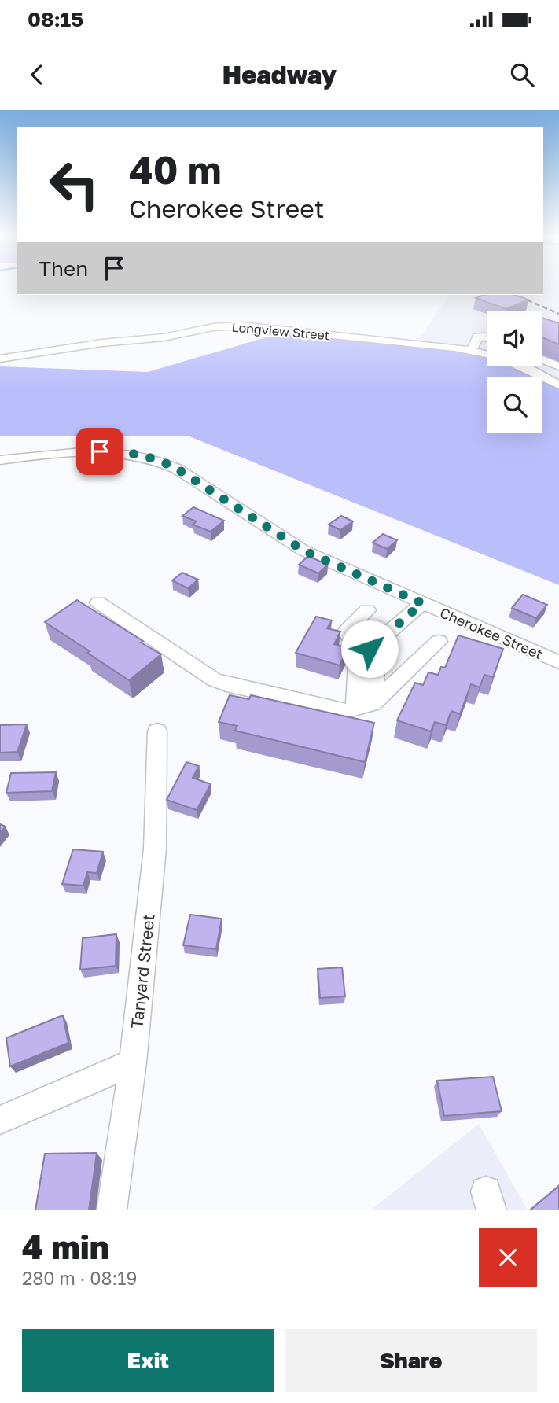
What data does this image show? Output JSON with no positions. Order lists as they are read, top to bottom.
{
  "streets": {
    "street": ["Longview Street", "Cherokee Street", "Tanyard Street"]
  },
  "page": {
    "status": "08:15",
    "header": "Headway",
    "turn": ["40 m", "Cherokee Street"],
    "then": "Then",
    "heading": ["4 min", "280 m · 08:19"],
    "buttons": ["Exit", "Share"]
  }
}
